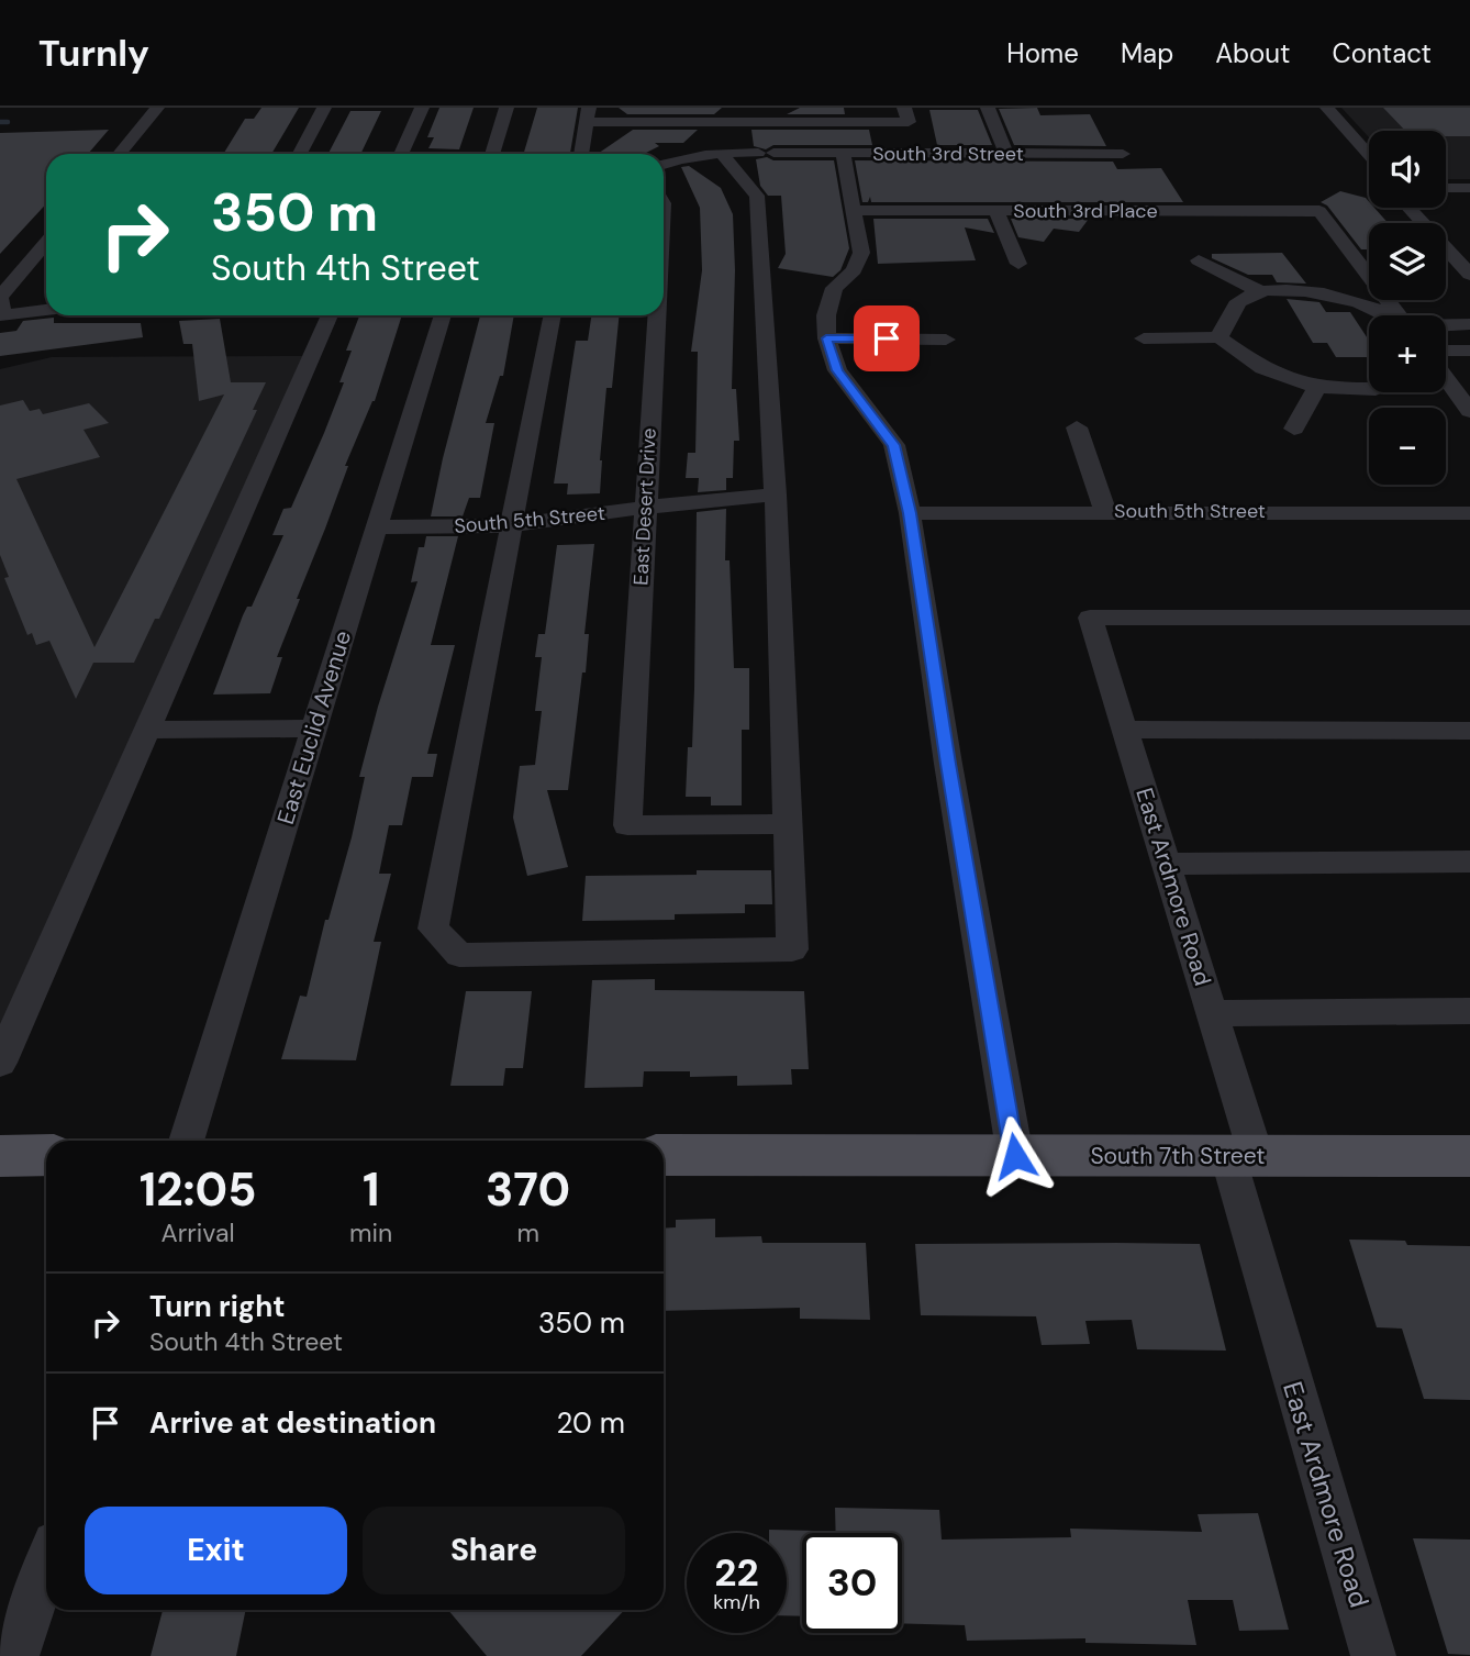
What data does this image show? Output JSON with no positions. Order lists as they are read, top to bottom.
{
  "streets": {
    "main road": ["South 7th Street"],
    "street": [
      "South 3rd Street",
      "South 3rd Place",
      "East Desert Drive",
      "South 5th Street",
      "East Euclid Avenue",
      "East Ardmore Road"
    ]
  },
  "crossings": [
    ["East Desert Drive", "South 5th Street"],
    ["South 5th Street", "East Euclid Avenue"],
    ["East Ardmore Road", "South 7th Street"]
  ],
  "page": {
    "header": "Turnly",
    "nav": [
      "Home",
      "Map",
      "About",
      "Contact"
    ],
    "map_buttons": ["+", "−"],
    "turn": ["350 m", "South 4th Street"],
    "eta": [
      "12:05",
      "Arrival",
      "1",
      "min",
      "370",
      "m"
    ],
    "list": [
      {
        "name": "Turn right",
        "note": "South 4th Street",
        "value": "350 m"
      },
      {
        "name": "Arrive at destination",
        "value": "20 m"
      }
    ],
    "buttons": ["Exit", "Share"],
    "speed": "22 km/h",
    "limit": "30"
  }
}
